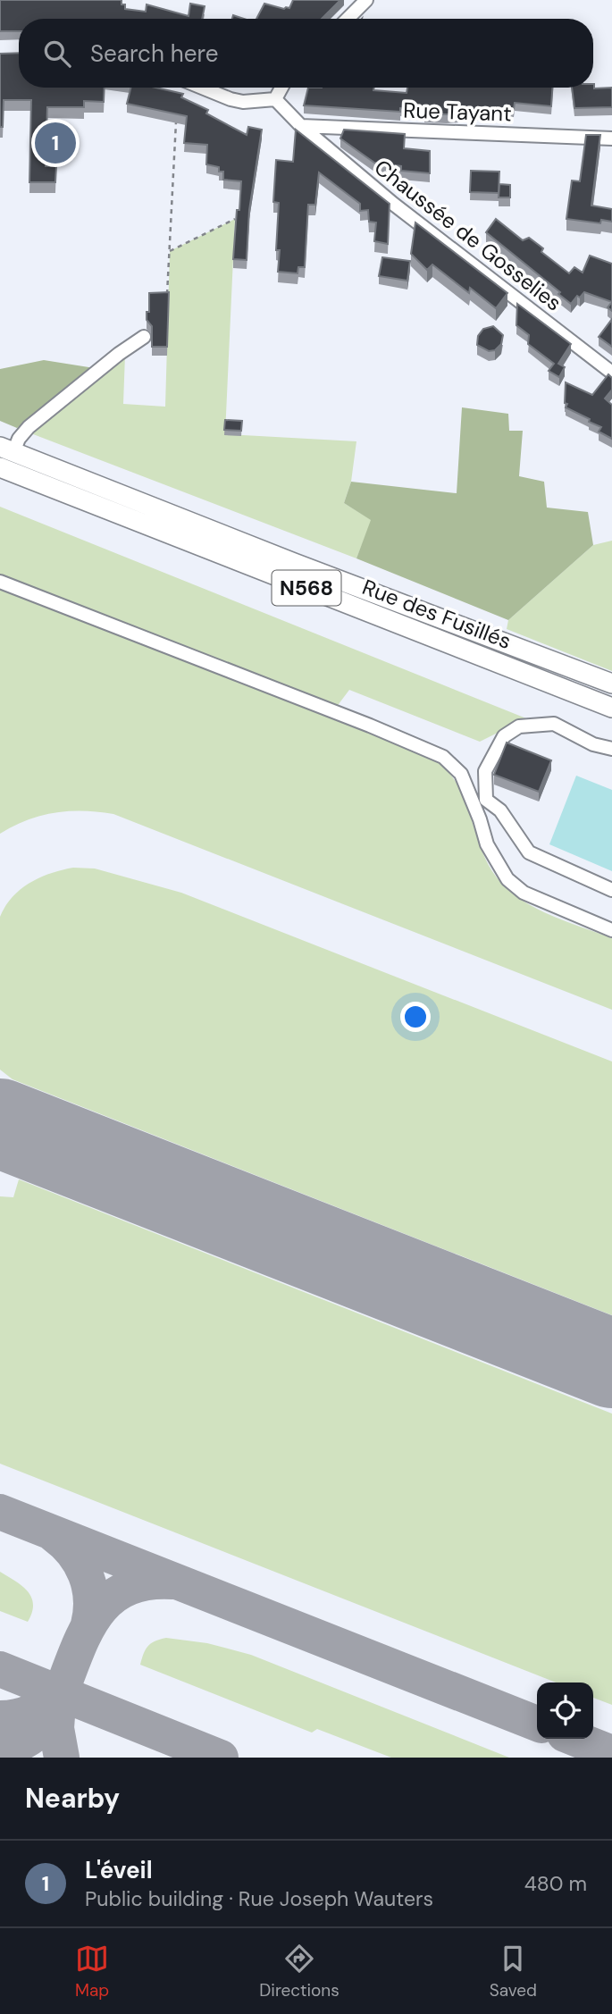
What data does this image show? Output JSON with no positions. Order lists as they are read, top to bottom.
{
  "streets": {
    "highway": ["N568", "Rue des Fusillés"],
    "street": ["Rue Tayant", "Chaussée de Gosselies"]
  },
  "crossings": [
    ["Rue Tayant", "Chaussée de Gosselies"]
  ],
  "page": {
    "search": "Search here",
    "pins": "1",
    "heading": "Nearby",
    "list": [
      {
        "mark": "1",
        "name": "L'éveil",
        "note": "Public building · Rue Joseph Wauters",
        "value": "480 m"
      }
    ],
    "nav": ["Map", "Directions", "Saved"]
  }
}
